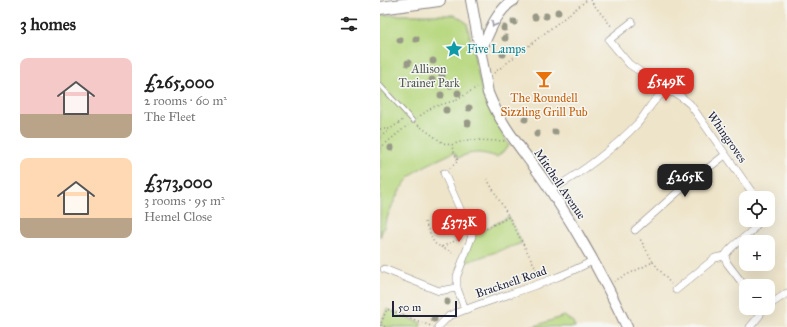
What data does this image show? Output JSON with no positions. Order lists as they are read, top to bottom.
{
  "streets": {
    "street": ["Whingroves", "Mitchell Avenue", "Bracknell Road"]
  },
  "crossings": [
    ["Mitchell Avenue", "Bracknell Road"]
  ],
  "parks": ["Allison Trainer Park"],
  "places": {
    "place": ["Five Lamps"],
    "bar": ["The Roundell Sizzling Grill Pub"]
  },
  "scale_bar": "50 m",
  "page": {
    "heading": "3 homes",
    "list": [
      {
        "name": "£265,000",
        "note": "2 rooms · 60 m² · The Fleet"
      },
      {
        "name": "£373,000",
        "note": "3 rooms · 95 m² · Hemel Close"
      }
    ],
    "price": ["£549K", "£265K", "£373K"],
    "map_buttons": ["+", "−"],
    "scale": "50 m"
  }
}
